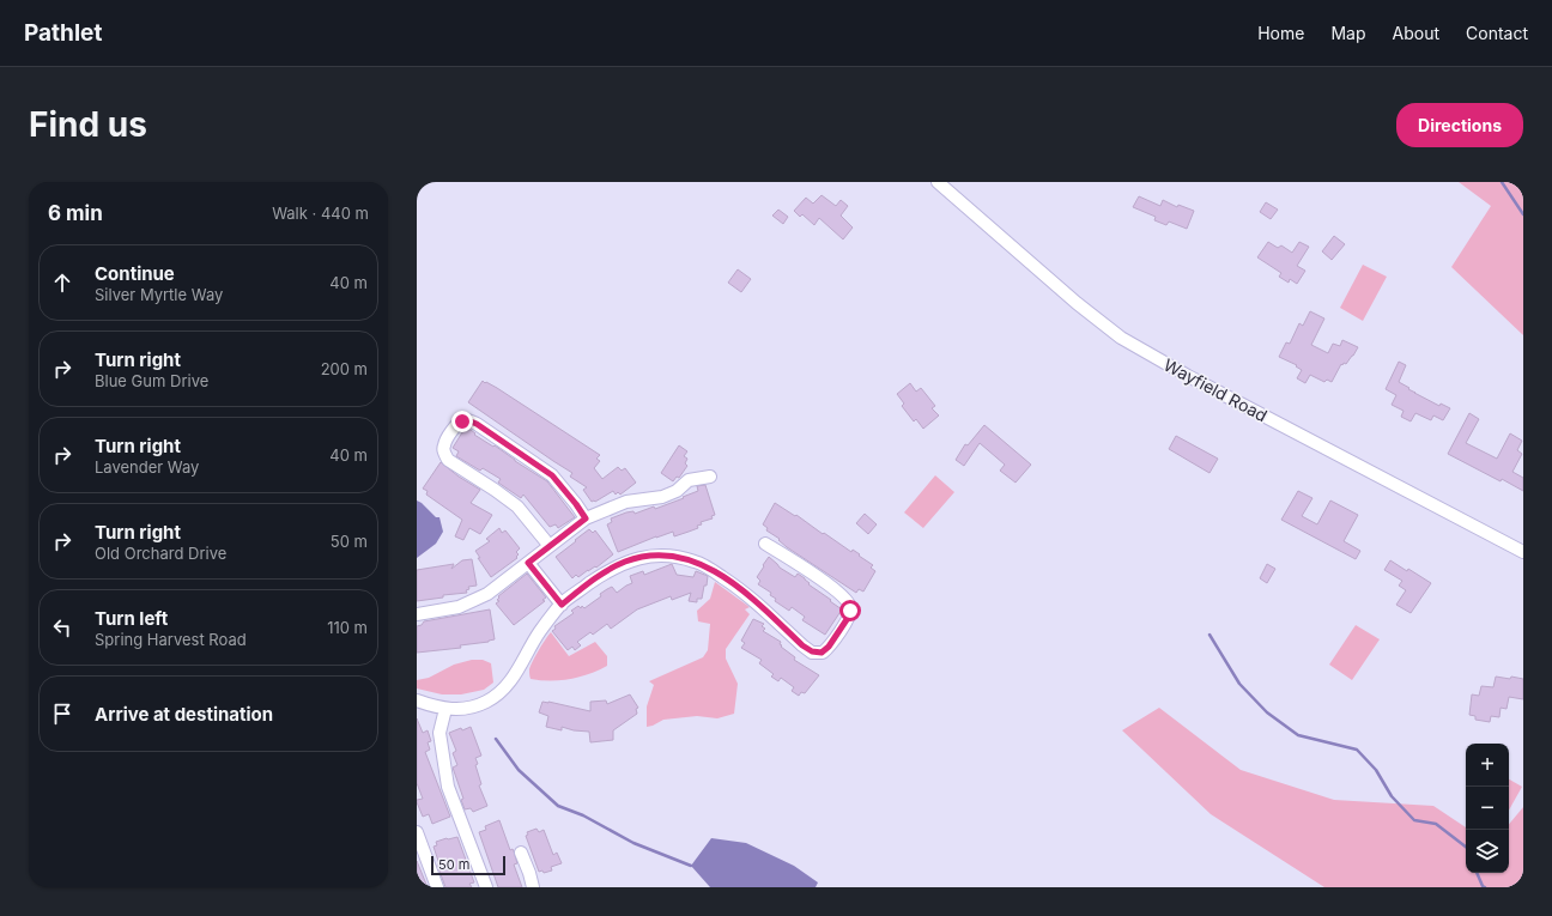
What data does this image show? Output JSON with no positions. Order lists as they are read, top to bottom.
{
  "streets": {
    "street": ["Wayfield Road"]
  },
  "scale_bar": "50 m",
  "page": {
    "header": "Pathlet",
    "nav": [
      "Home",
      "Map",
      "About",
      "Contact"
    ],
    "buttons": "Directions",
    "title": "Find us",
    "heading": ["6 min", "Walk · 440 m"],
    "list": [
      ["Continue", "Silver Myrtle Way", "40 m"],
      ["Turn right", "Blue Gum Drive", "200 m"],
      ["Turn right", "Lavender Way", "40 m"],
      ["Turn right", "Old Orchard Drive", "50 m"],
      ["Turn left", "Spring Harvest Road", "110 m"],
      "Arrive at destination"
    ],
    "map_buttons": ["+", "−"],
    "scale": "50 m"
  }
}
